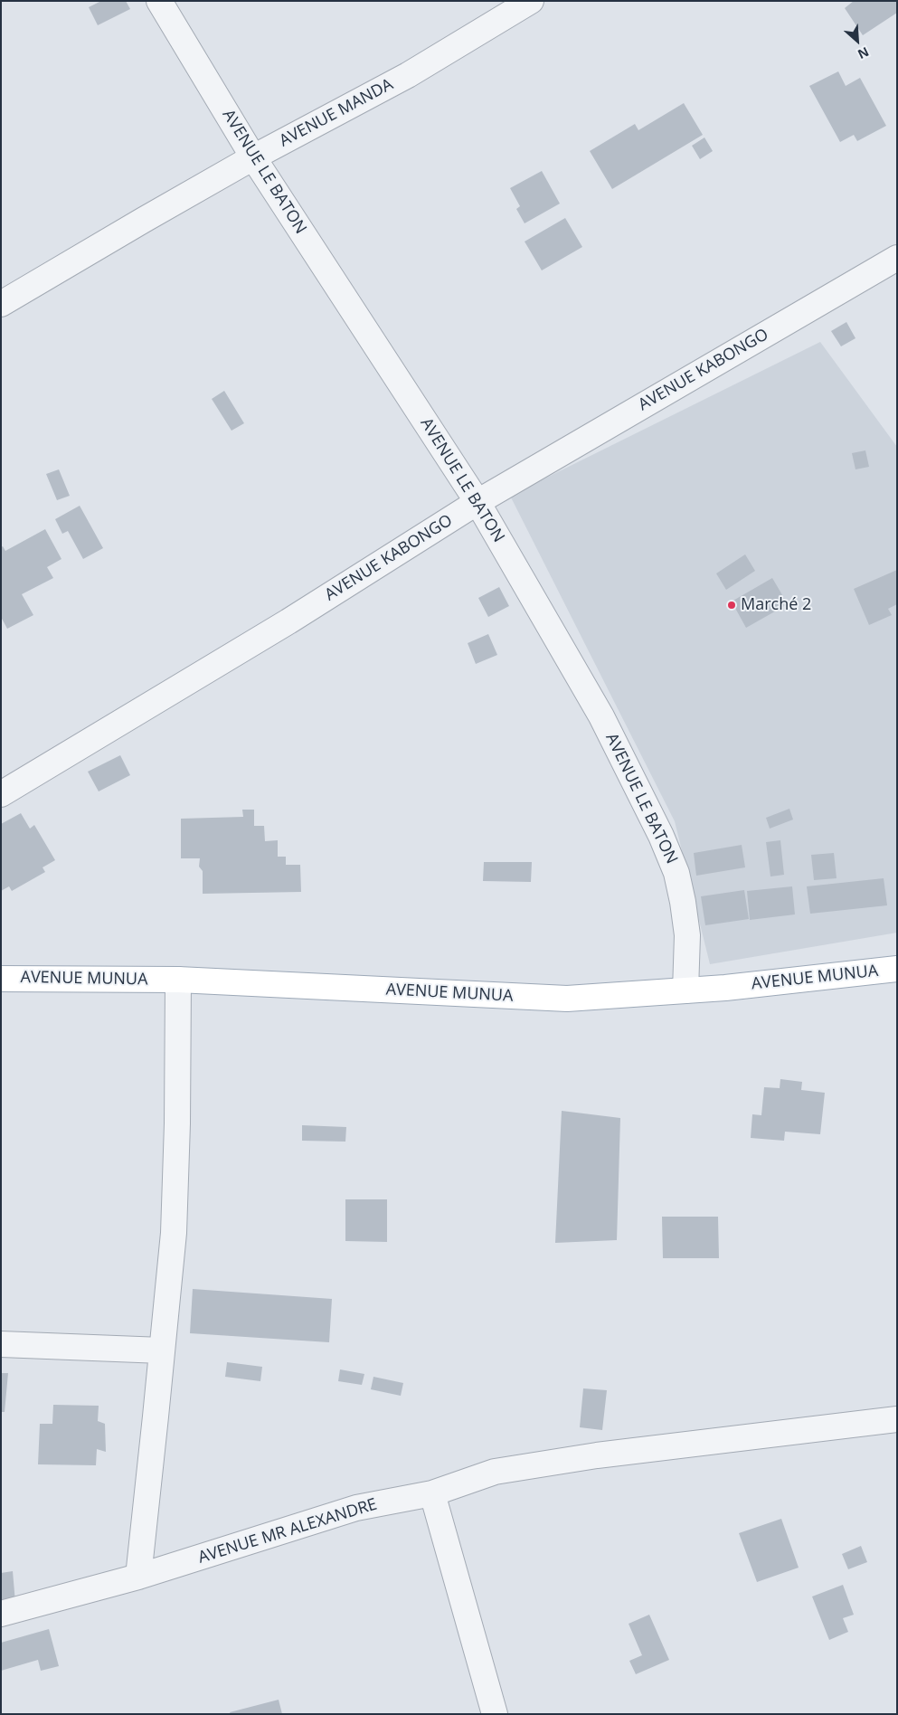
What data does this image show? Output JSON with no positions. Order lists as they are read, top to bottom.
{
  "streets": {
    "main road": ["AVENUE MUNUA"],
    "street": [
      "AVENUE MANDA",
      "AVENUE LE BATON",
      "AVENUE KABONGO",
      "AVENUE MR ALEXANDRE"
    ]
  },
  "crossings": [
    ["AVENUE MANDA", "AVENUE LE BATON"],
    ["AVENUE LE BATON", "AVENUE KABONGO"],
    ["AVENUE LE BATON", "AVENUE MUNUA"]
  ],
  "places": ["Marché 2"],
  "north": "bottom right"
}
